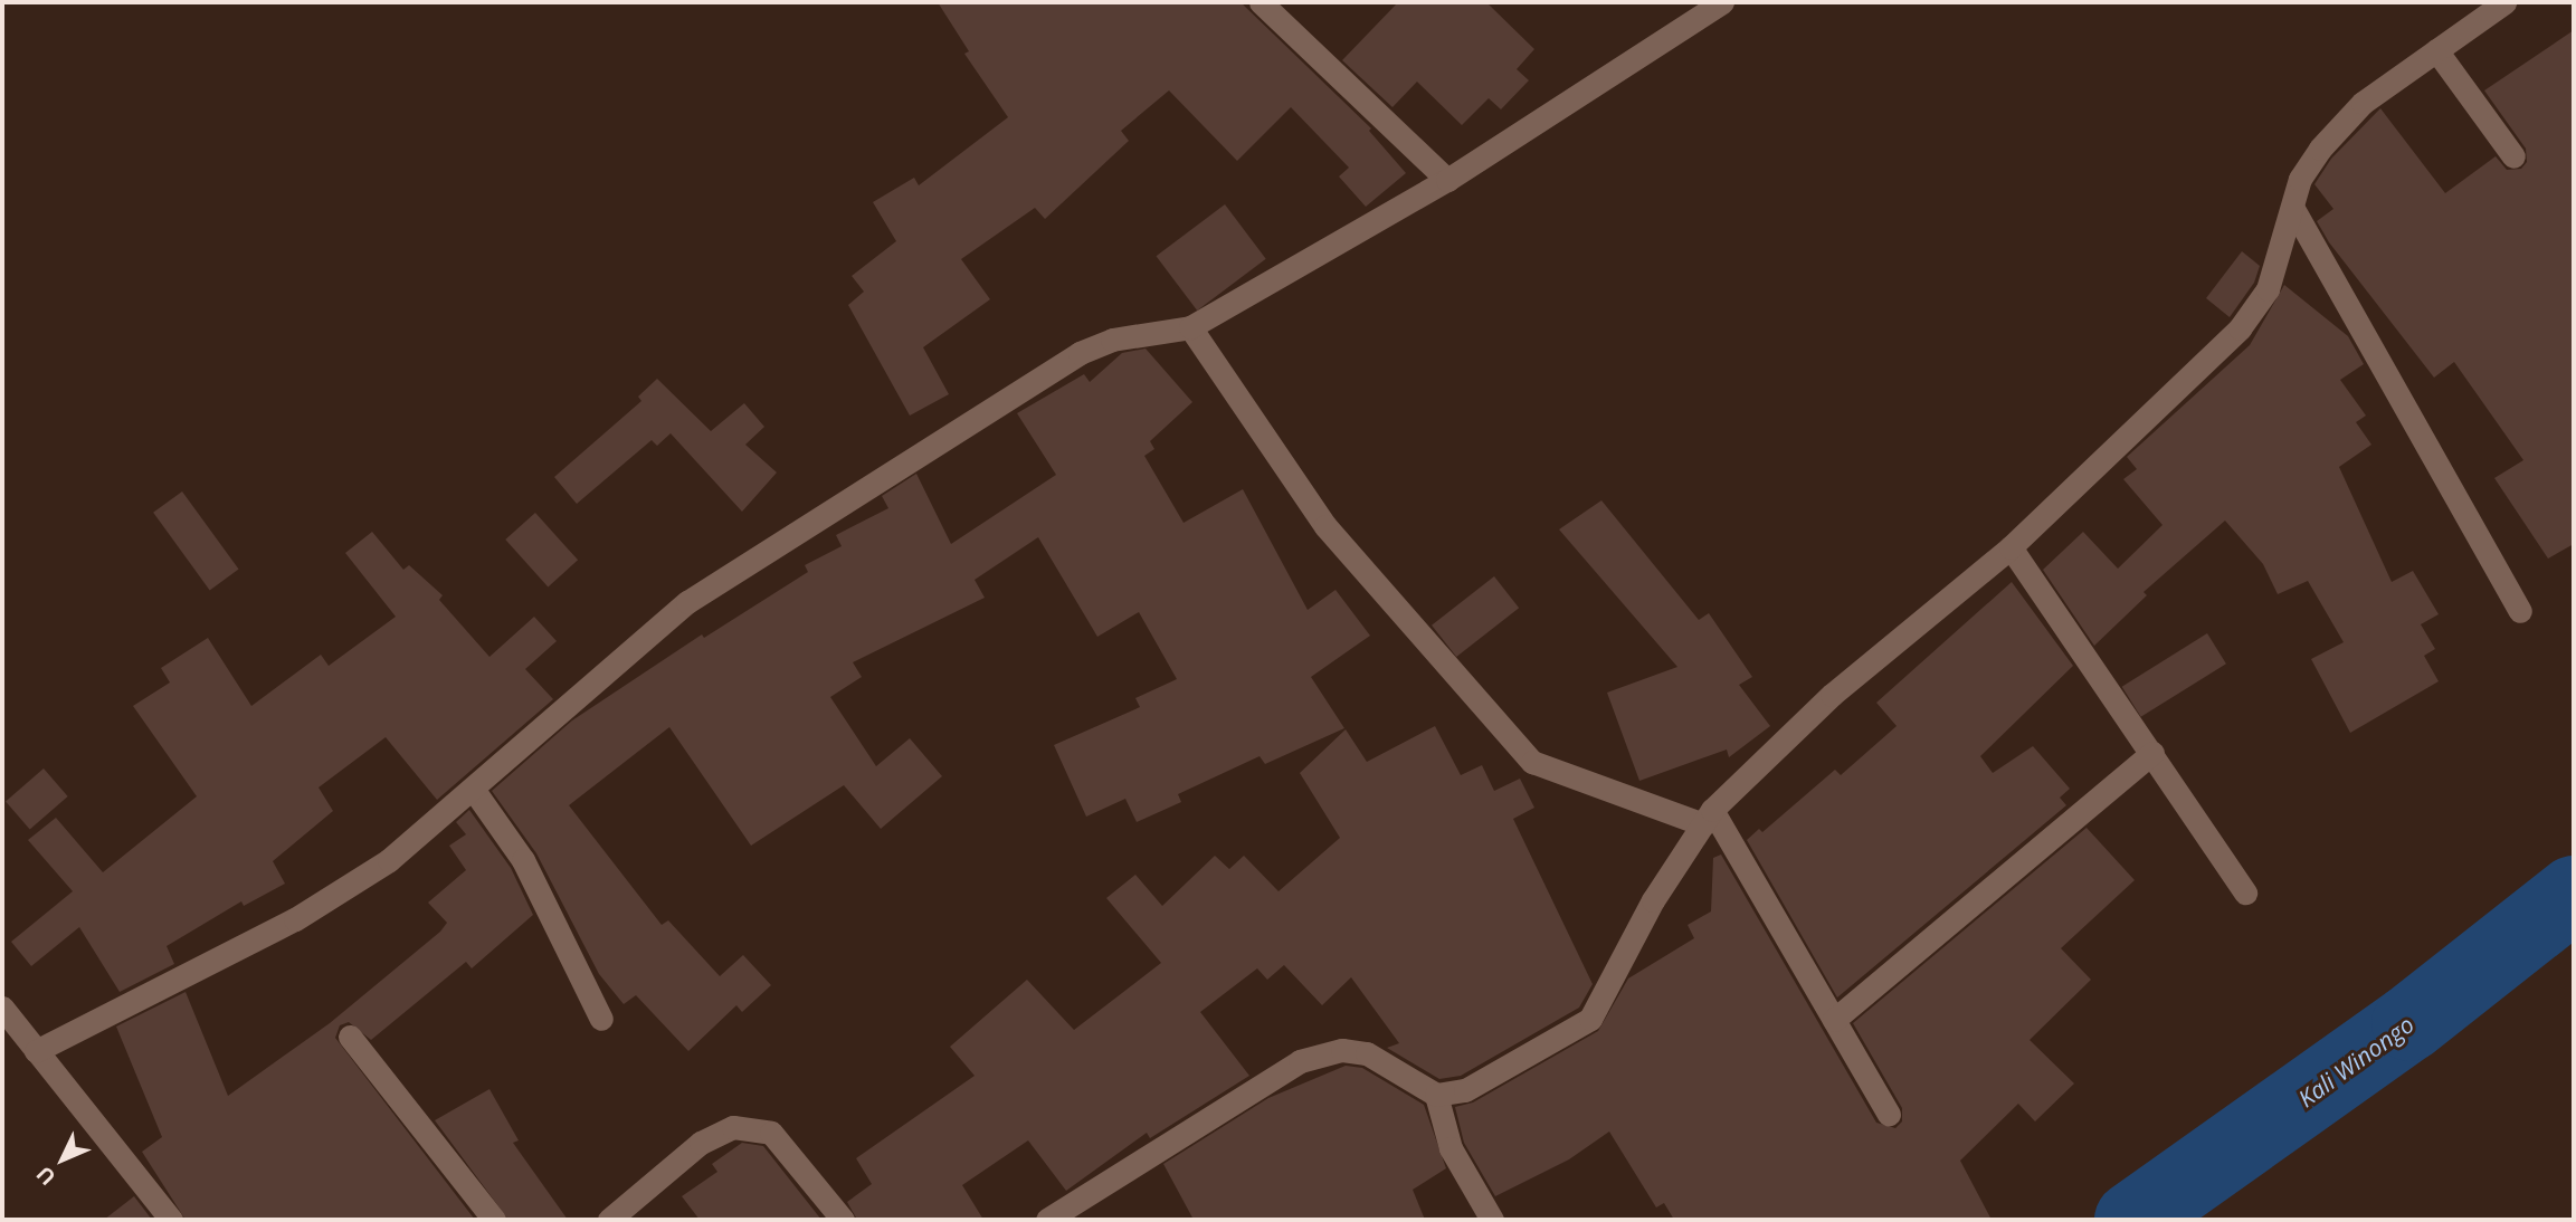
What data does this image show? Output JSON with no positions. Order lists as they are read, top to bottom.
{
  "water": ["Kali Winongo"],
  "north": "bottom left"
}
